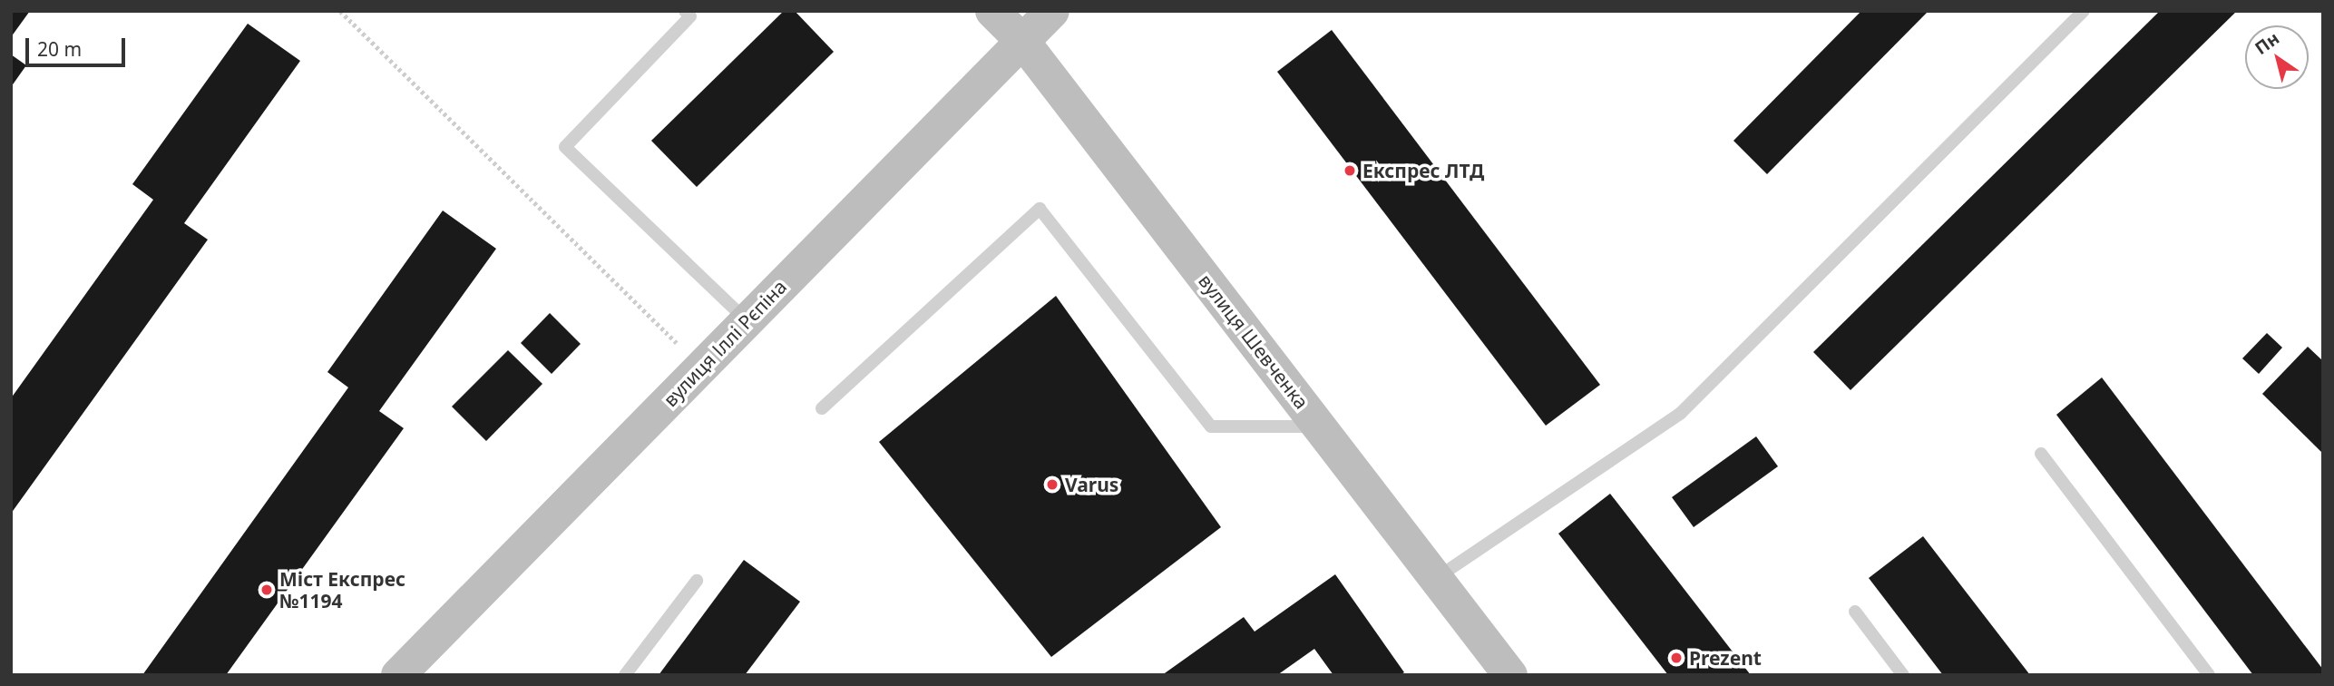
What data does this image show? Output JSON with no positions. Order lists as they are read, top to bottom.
{
  "streets": {
    "street": ["вулиця Шевченка", "вулиця Іллі Рєпіна"]
  },
  "crossings": [
    ["вулиця Шевченка", "вулиця Іллі Рєпіна"]
  ],
  "places": [
    "Експрес ЛТД",
    "Varus",
    "Міст Експрес №1194",
    "Prezent"
  ],
  "scale_bar": "20 m",
  "north": "top left"
}
